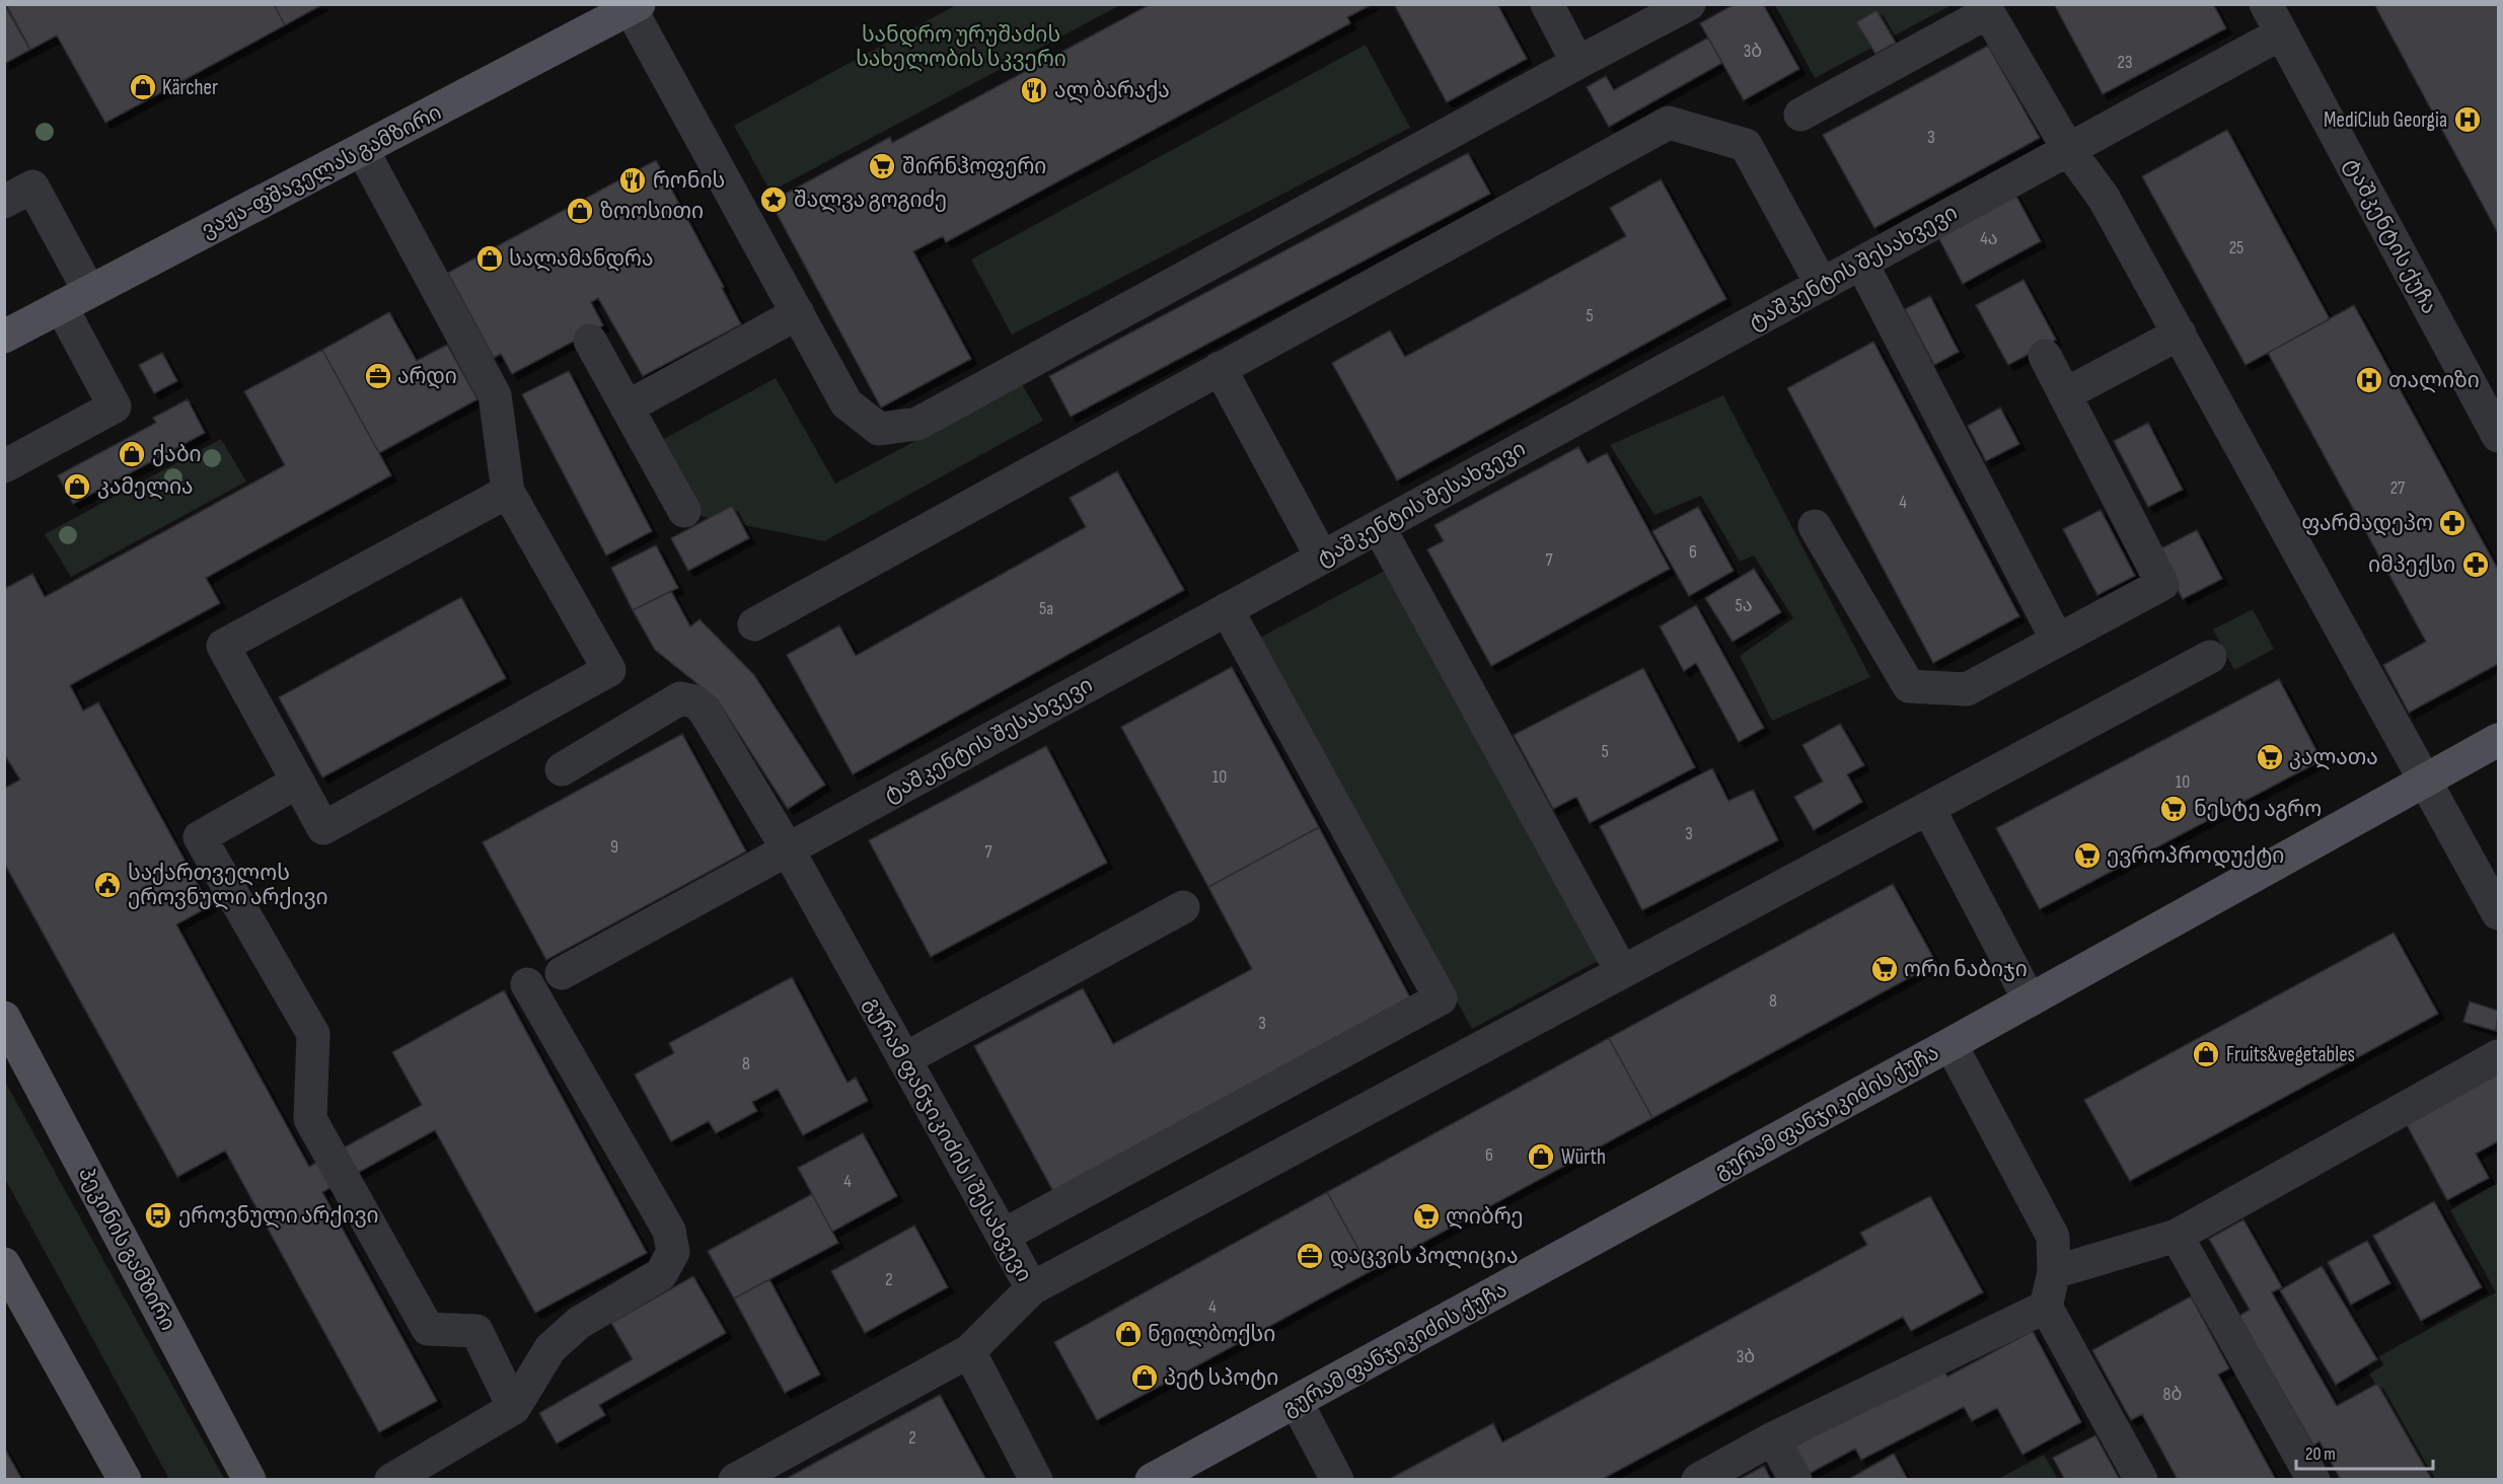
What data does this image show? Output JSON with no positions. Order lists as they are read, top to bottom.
{
  "streets": {
    "main road": ["ვაჟა-ფშაველას გამზირი", "გურამ ფანჯიკიძის ქუჩა", "პეკინის გამზირი"],
    "street": ["ტაშკენტის ქუჩა", "ტაშკენტის შესახვევი", "გურამ ფანჯიკიძის I შესახვევი"]
  },
  "crossings": [
    ["ტაშკენტის ქუჩა", "ტაშკენტის შესახვევი"],
    ["ტაშკენტის შესახვევი", "გურამ ფანჯიკიძის I შესახვევი"]
  ],
  "parks": ["სანდრო ურუშაძის სახელობის სკვერი"],
  "places": {
    "shop": [
      "Kärcher",
      "ზოოსითი",
      "სალამანდრა",
      "ქაბი",
      "კამელია",
      "Fruits&vegetables",
      "Würth",
      "ნეილბოქსი",
      "პეტ სპოტი"
    ],
    "restaurant": ["ალ ბარაქა", "რონის"],
    "hospital": ["MediClub Georgia", "თალიზი"],
    "supermarket": [
      "შირნჰოფერი",
      "კალათა",
      "ნესტე აგრო",
      "ევროპროდუქტი",
      "ორი ნაბიჯი",
      "ლიბრე"
    ],
    "place": ["შალვა გოგიძე"],
    "office": ["არდი", "დაცვის პოლიცია"],
    "pharmacy": ["ფარმადეპო", "იმპექსი"],
    "public building": ["საქართველოს ეროვნული არქივი"],
    "bus stop": ["ეროვნული არქივი"]
  },
  "house_numbers": [
    "3ბ",
    "23",
    "3",
    "4ა",
    "25",
    "5",
    "27",
    "4",
    "6",
    "7",
    "5ა",
    "5a",
    "5",
    "10",
    "10",
    "3",
    "9",
    "7",
    "8",
    "3",
    "8",
    "6",
    "4",
    "2",
    "4",
    "3ბ",
    "8ბ",
    "2"
  ],
  "scale_bar": "20 m"
}
